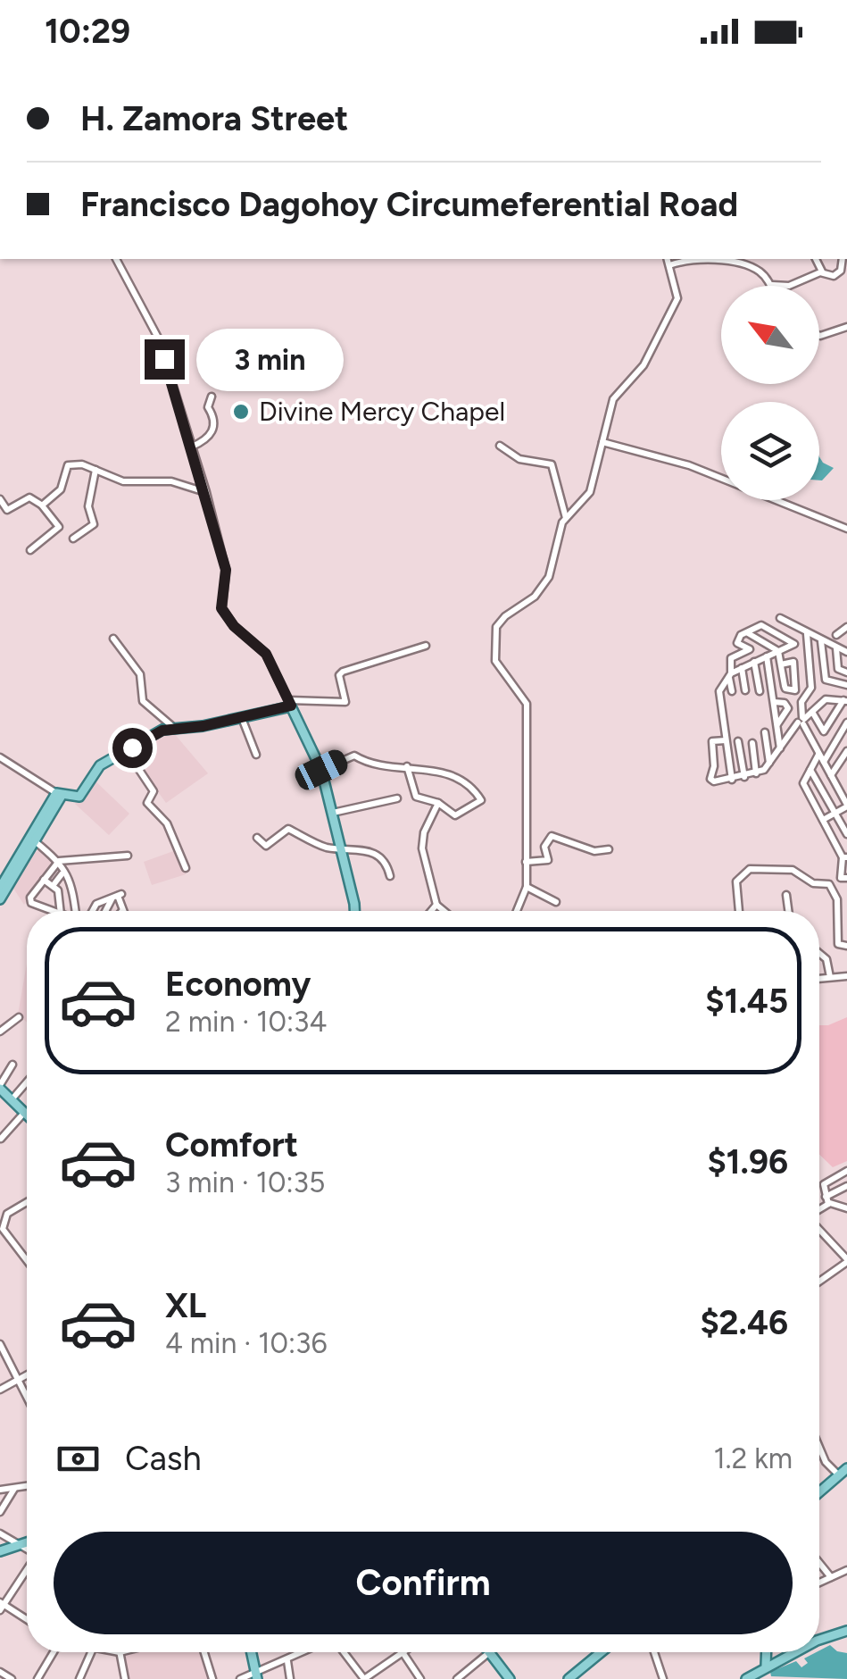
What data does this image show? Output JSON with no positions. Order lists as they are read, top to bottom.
{
  "places": ["Divine Mercy Chapel"],
  "north": "top left",
  "page": {
    "status": "10:29",
    "banner": ["H. Zamora Street", "Francisco Dagohoy Circumeferential Road"],
    "bubble": "3 min",
    "list": [
      {
        "name": "Economy",
        "note": "2 min · 10:34",
        "value": "$1.45"
      },
      {
        "name": "Comfort",
        "note": "3 min · 10:35",
        "value": "$1.96"
      },
      {
        "name": "XL",
        "note": "4 min · 10:36",
        "value": "$2.46"
      }
    ],
    "pay": ["Cash", "1.2 km"],
    "buttons": "Confirm"
  }
}
